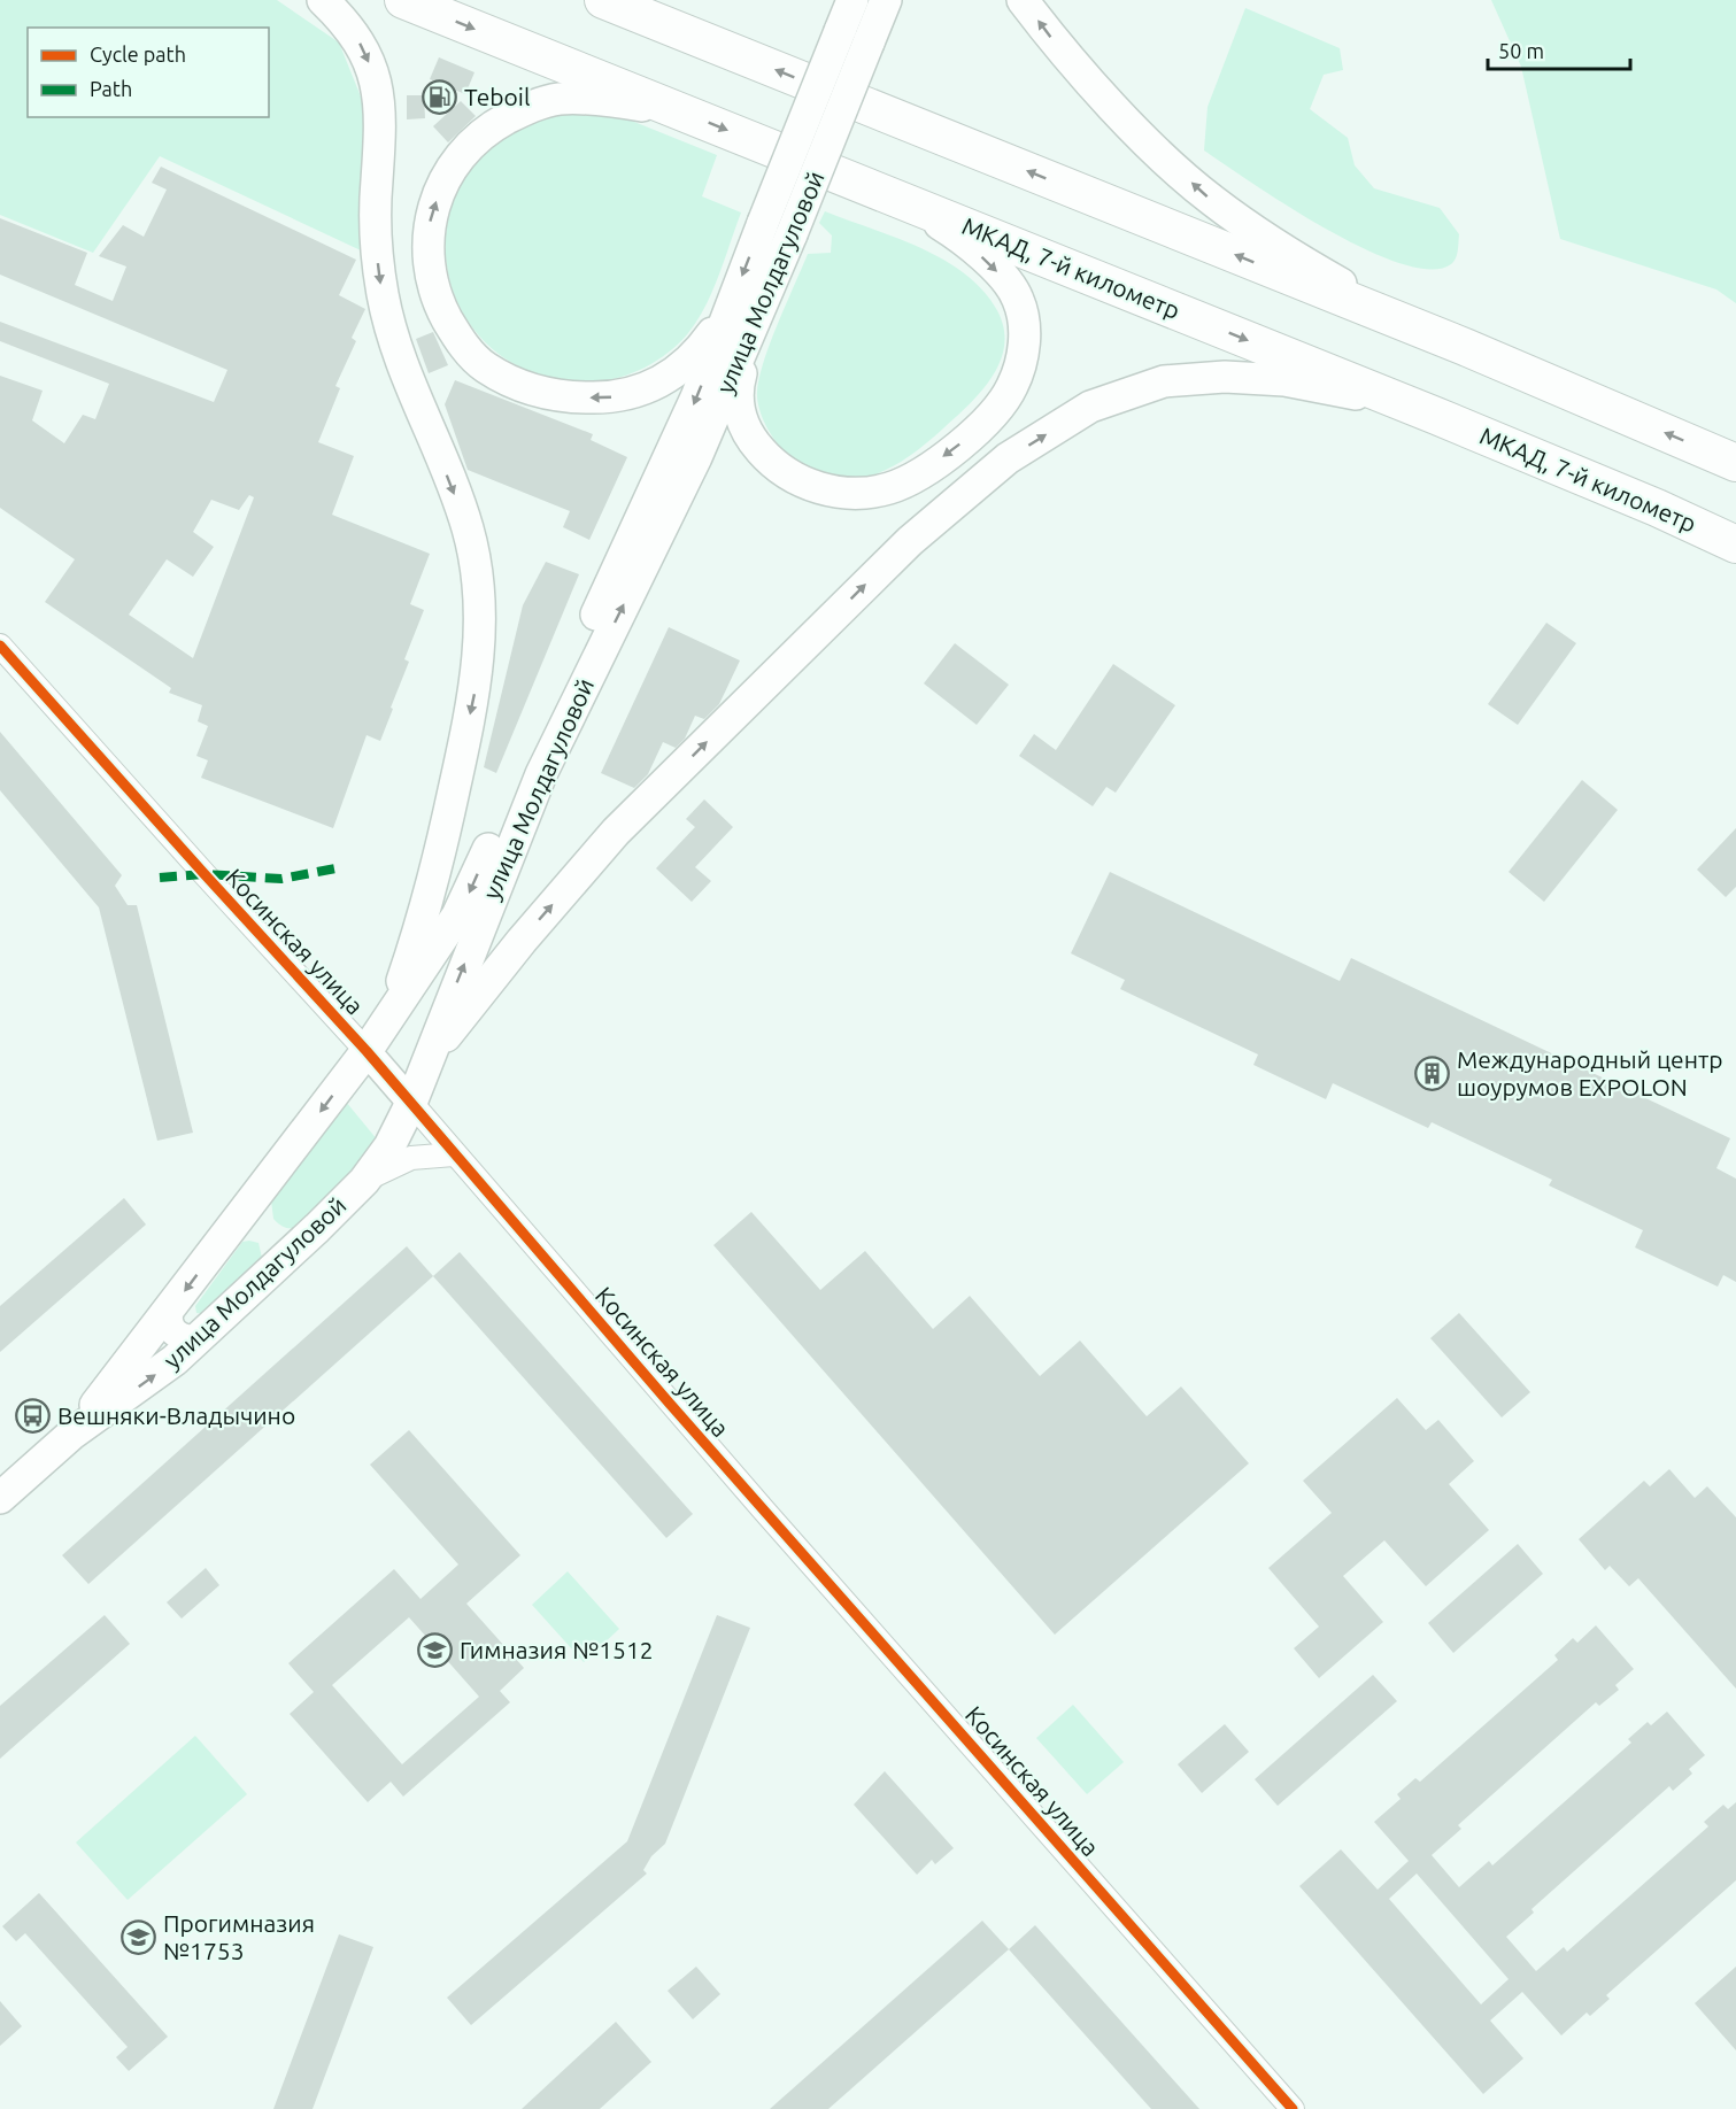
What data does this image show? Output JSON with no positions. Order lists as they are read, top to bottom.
{
  "streets": {
    "highway": ["МКАД, 7-й километр"],
    "main road": ["улица Молдагуловой"],
    "street": ["Косинская улица"]
  },
  "crossings": [
    ["улица Молдагуловой", "Косинская улица"]
  ],
  "places": {
    "fuel station": ["Teboil"],
    "building": ["Международный центр шоурумов EXPOLON"],
    "bus stop": ["Вешняки-Владычино"],
    "school or university": ["Гимназия №1512", "Прогимназия №1753"]
  },
  "legend": ["Cycle path", "Path"],
  "scale_bar": "50 m"
}
